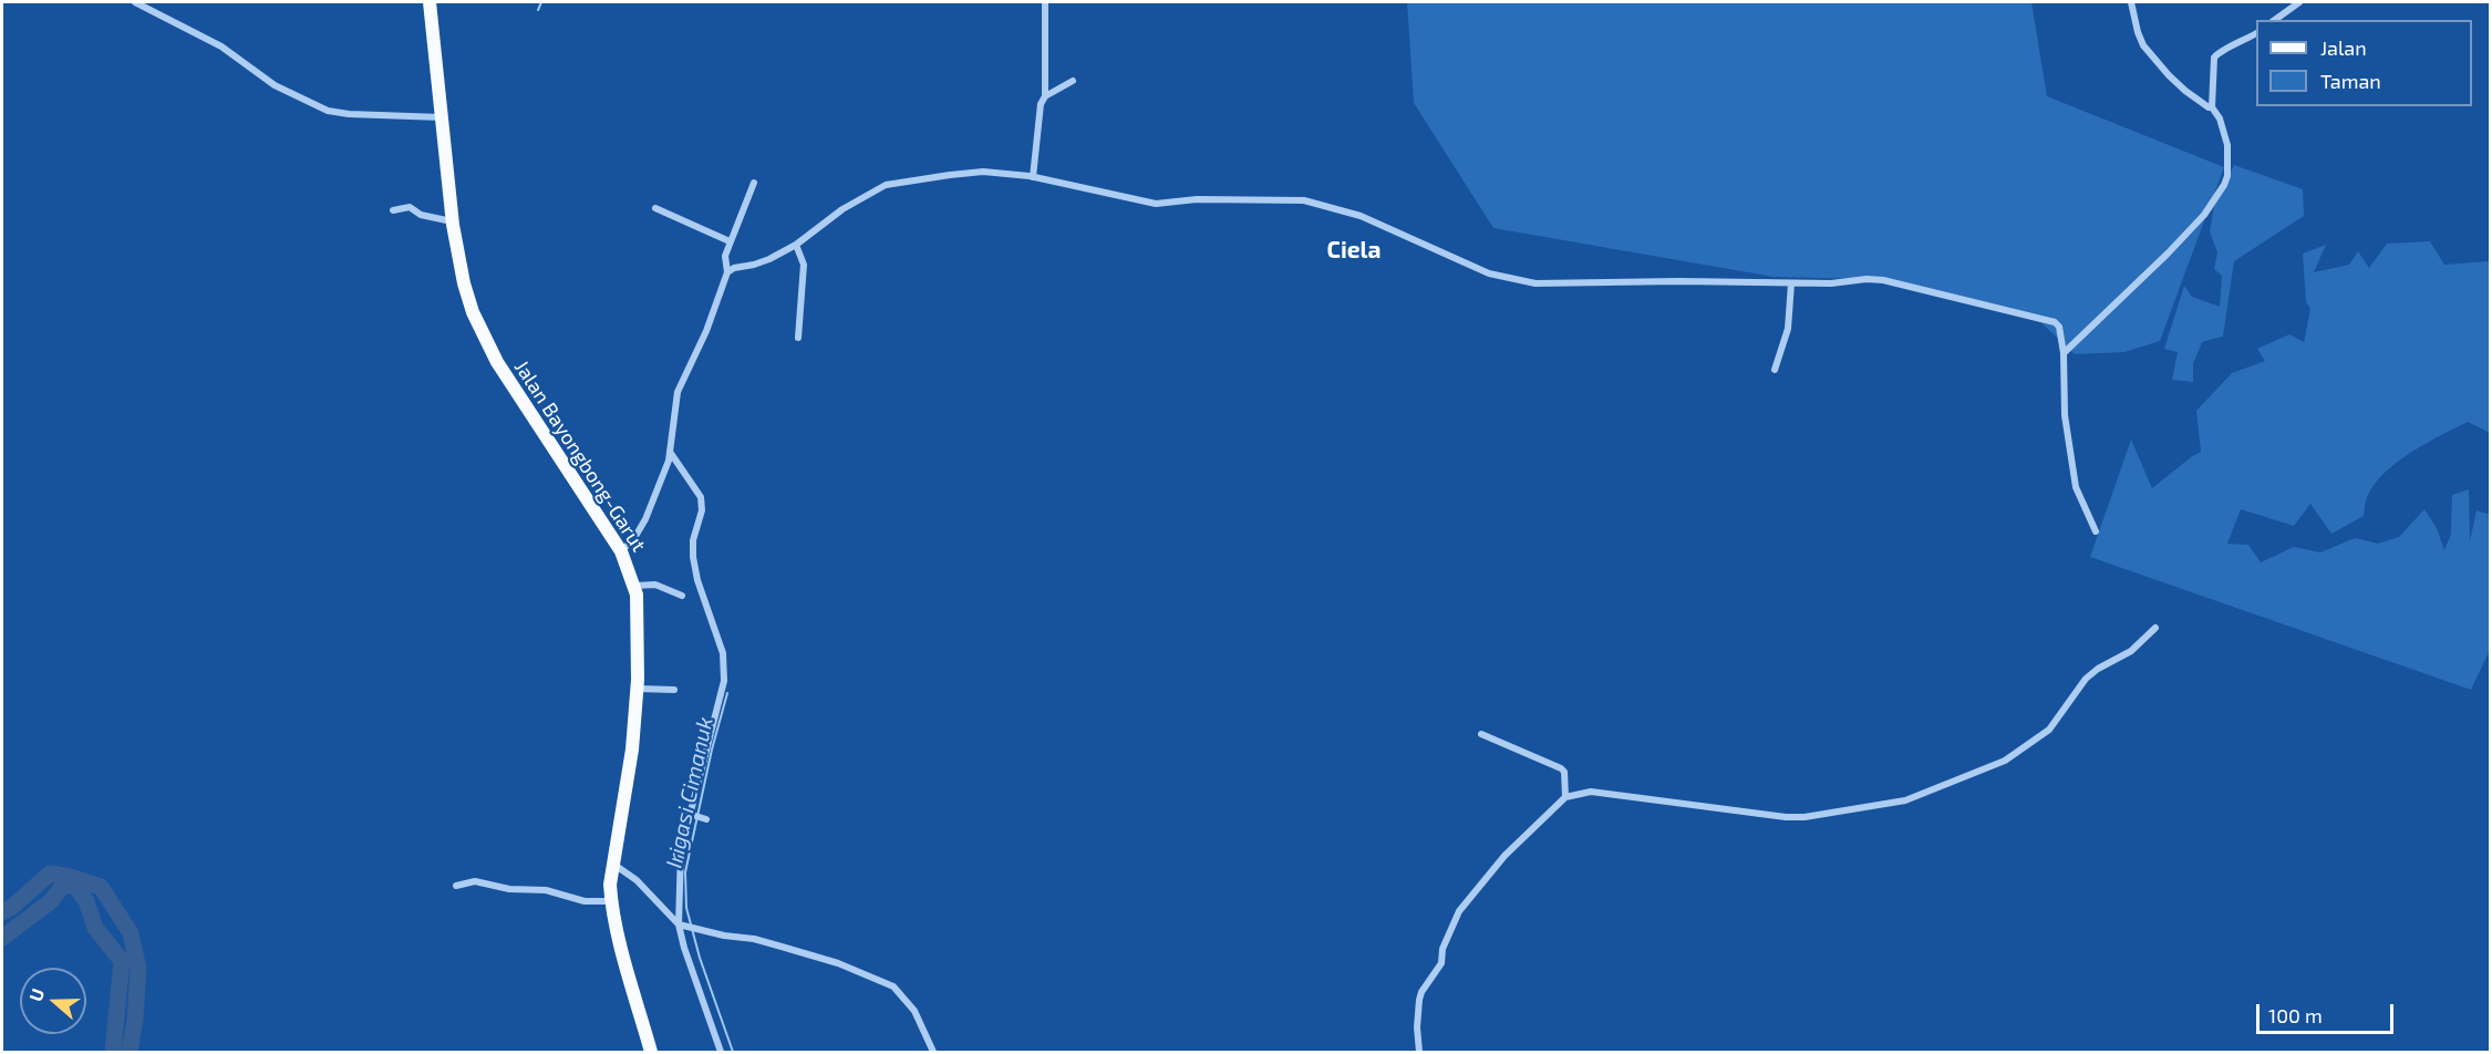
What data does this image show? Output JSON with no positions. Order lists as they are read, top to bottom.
{
  "streets": {
    "main road": ["Jalan Bayongbong-Garut"]
  },
  "districts": ["Ciela"],
  "water": ["Irigasi Cimanuk"],
  "legend": ["Jalan", "Taman"],
  "scale_bar": "100 m",
  "north": "left"
}
